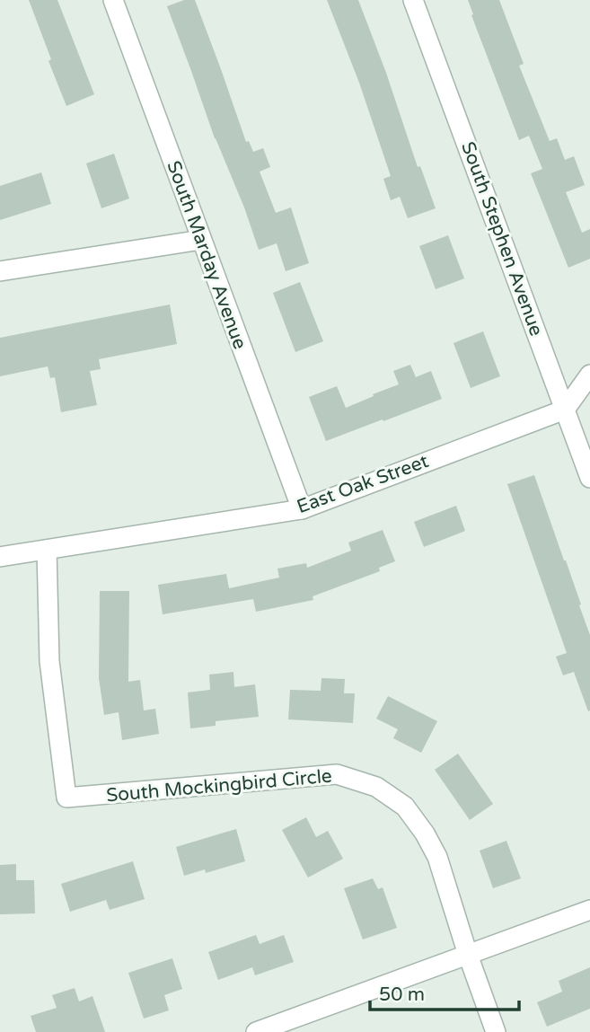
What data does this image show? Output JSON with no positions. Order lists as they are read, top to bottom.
{
  "streets": {
    "street": [
      "South Stephen Avenue",
      "South Marday Avenue",
      "East Oak Street",
      "South Mockingbird Circle"
    ]
  },
  "crossings": [
    ["South Stephen Avenue", "East Oak Street"],
    ["South Marday Avenue", "East Oak Street"],
    ["East Oak Street", "South Mockingbird Circle"]
  ],
  "scale_bar": "50 m"
}
